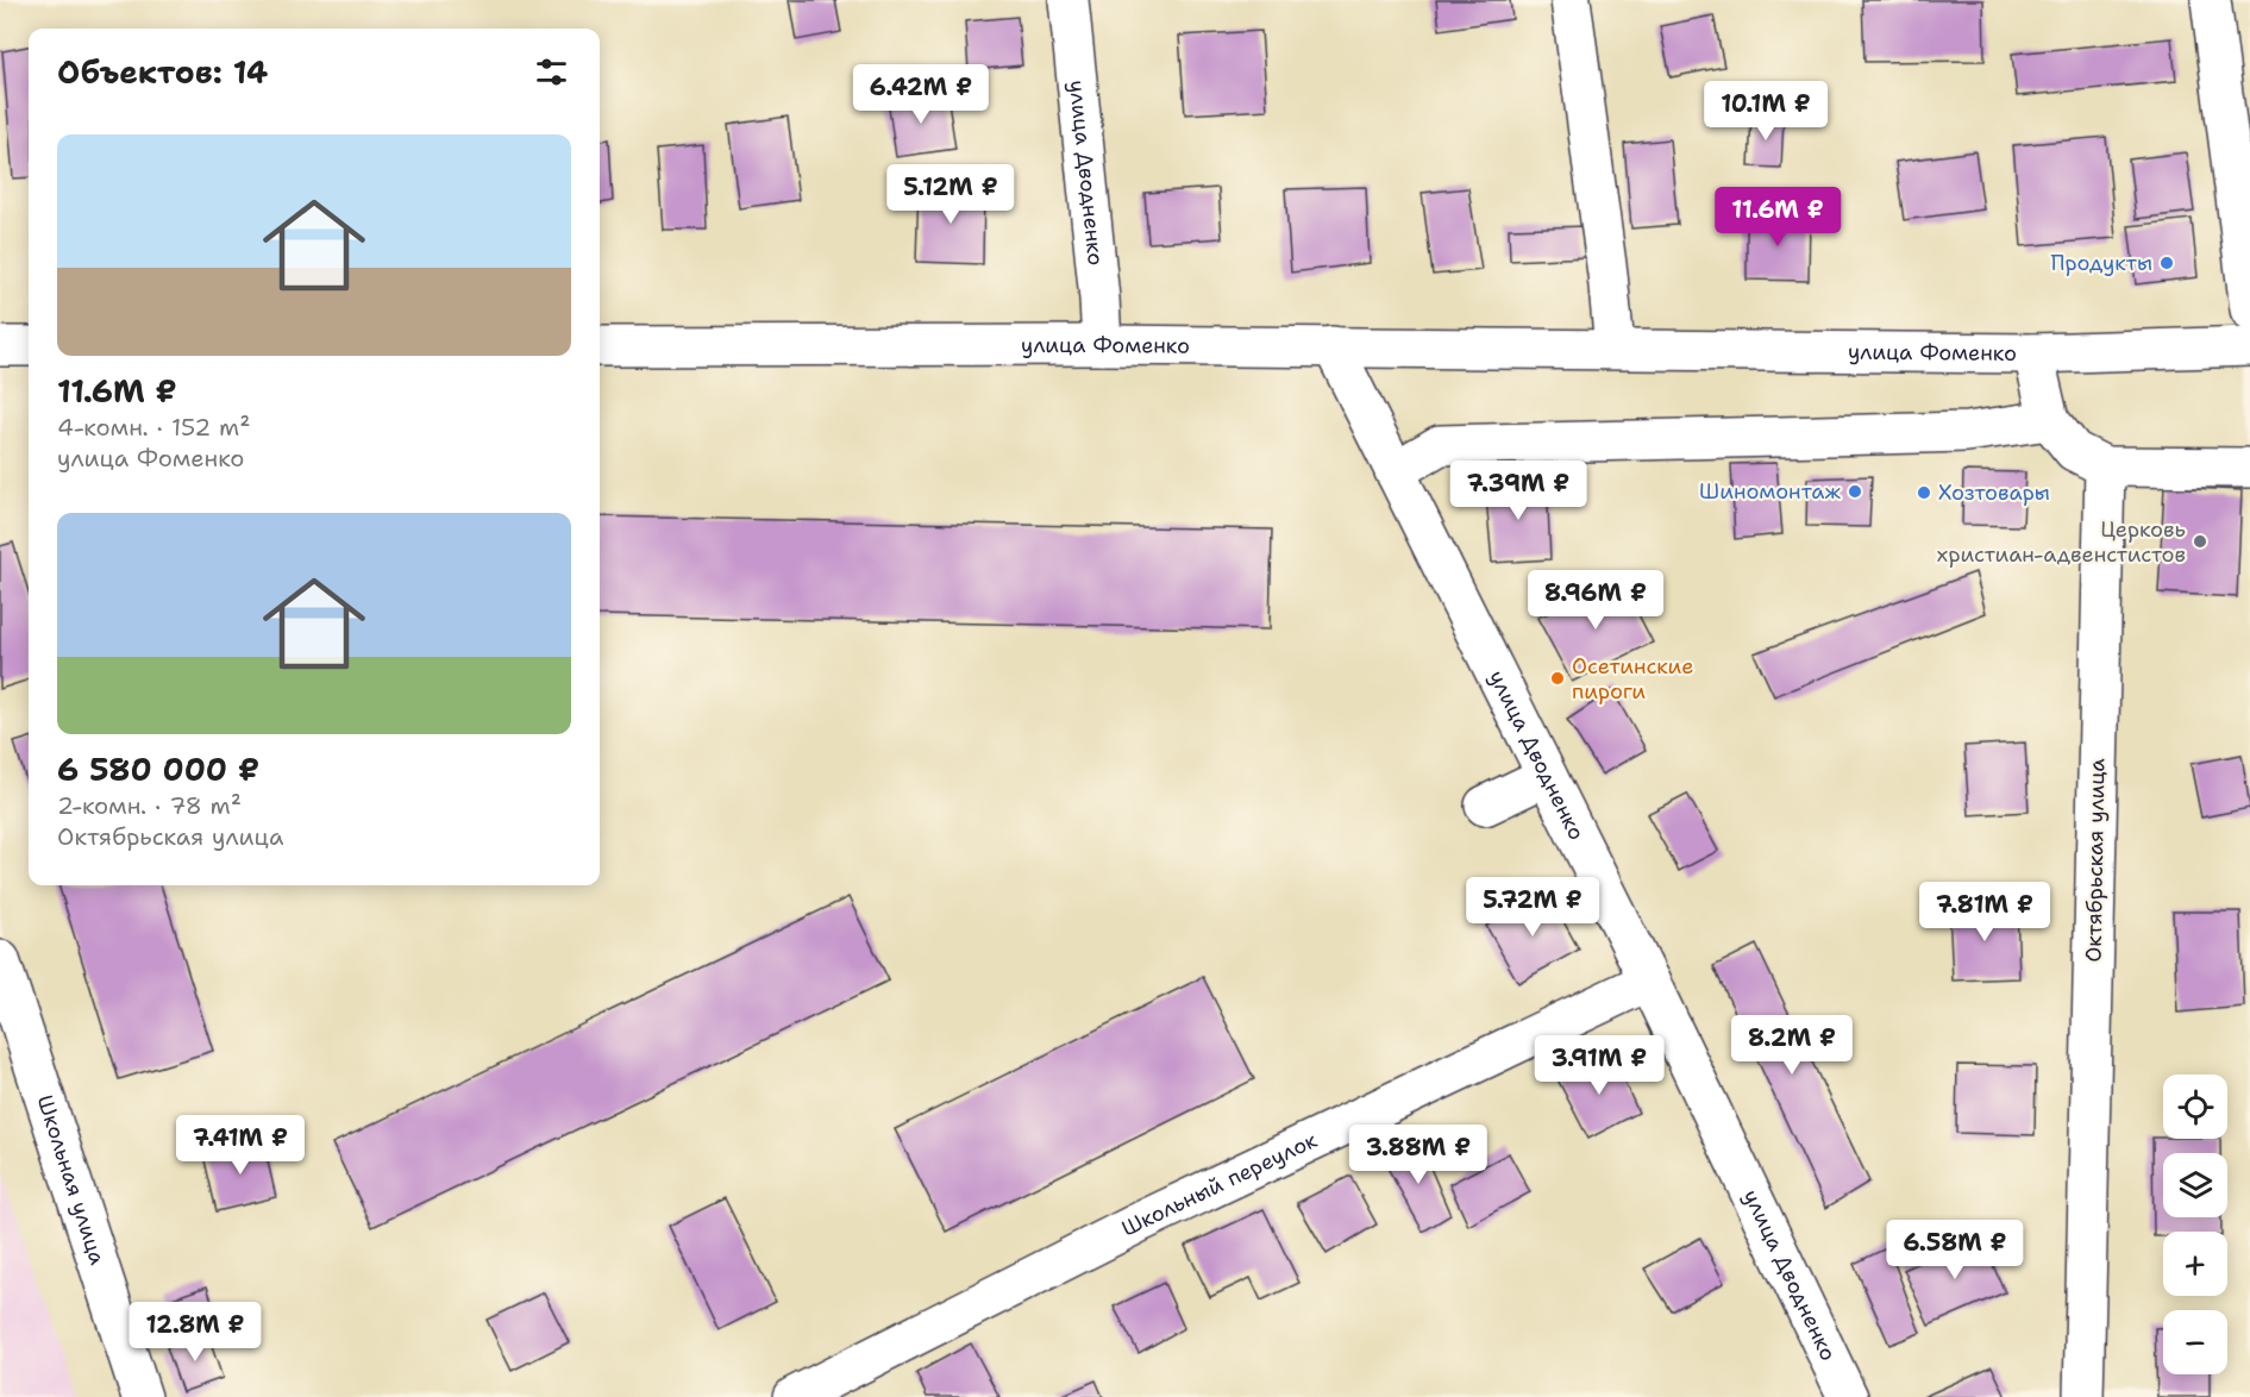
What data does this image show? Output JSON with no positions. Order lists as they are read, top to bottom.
{
  "streets": {
    "street": [
      "улица Дводненко",
      "улица Фоменко",
      "Октябрьская улица",
      "Школьная улица",
      "Школьный переулок"
    ]
  },
  "crossings": [
    ["улица Дводненко", "улица Фоменко"],
    ["улица Дводненко", "Школьный переулок"]
  ],
  "places": [
    "Продукты",
    "Шиномонтаж",
    "Хозтовары",
    "Церковь христиан-адвенстистов",
    "Осетинские пироги"
  ],
  "page": {
    "heading": "Объектов: 14",
    "price": [
      "6.42M ₽",
      "10.1M ₽",
      "5.12M ₽",
      "11.6M ₽",
      "7.39M ₽",
      "8.96M ₽",
      "5.72M ₽",
      "7.81M ₽",
      "8.2M ₽",
      "3.91M ₽",
      "7.41M ₽",
      "3.88M ₽",
      "6.58M ₽",
      "12.8M ₽"
    ],
    "list": [
      {
        "name": "11.6M ₽",
        "note": "4-комн. · 152 m² · улица Фоменко"
      },
      {
        "name": "6 580 000 ₽",
        "note": "2-комн. · 78 m² · Октябрьская улица"
      }
    ],
    "map_buttons": ["+", "−"]
  }
}
